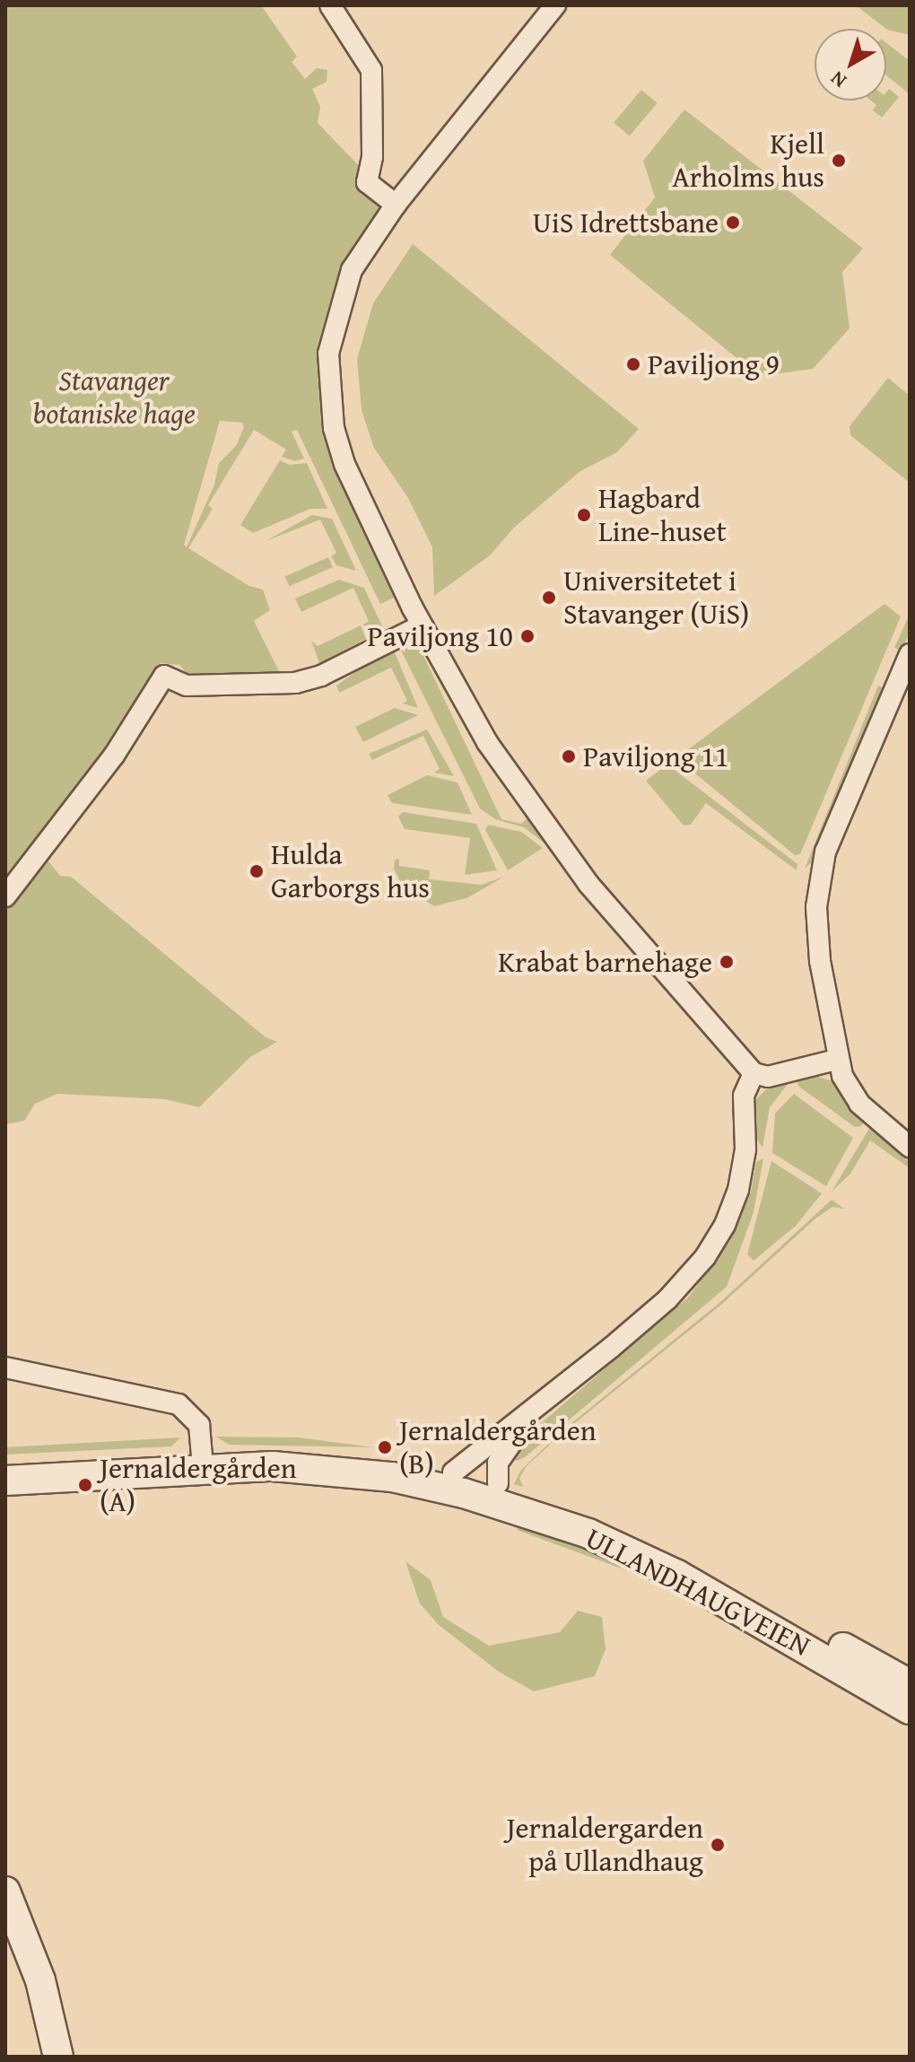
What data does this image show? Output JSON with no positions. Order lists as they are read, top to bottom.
{
  "streets": {
    "main road": ["ULLANDHAUGVEIEN"]
  },
  "parks": ["Stavanger botaniske hage"],
  "places": [
    "Kjell Arholms hus",
    "UiS Idrettsbane",
    "Paviljong 9",
    "Hagbard Line-huset",
    "Universitetet i Stavanger (UiS)",
    "Paviljong 10",
    "Paviljong 11",
    "Hulda Garborgs hus",
    "Krabat barnehage",
    "Jernaldergården (B)",
    "Jernaldergården (A)",
    "Jernaldergarden på Ullandhaug"
  ],
  "north": "bottom left"
}
